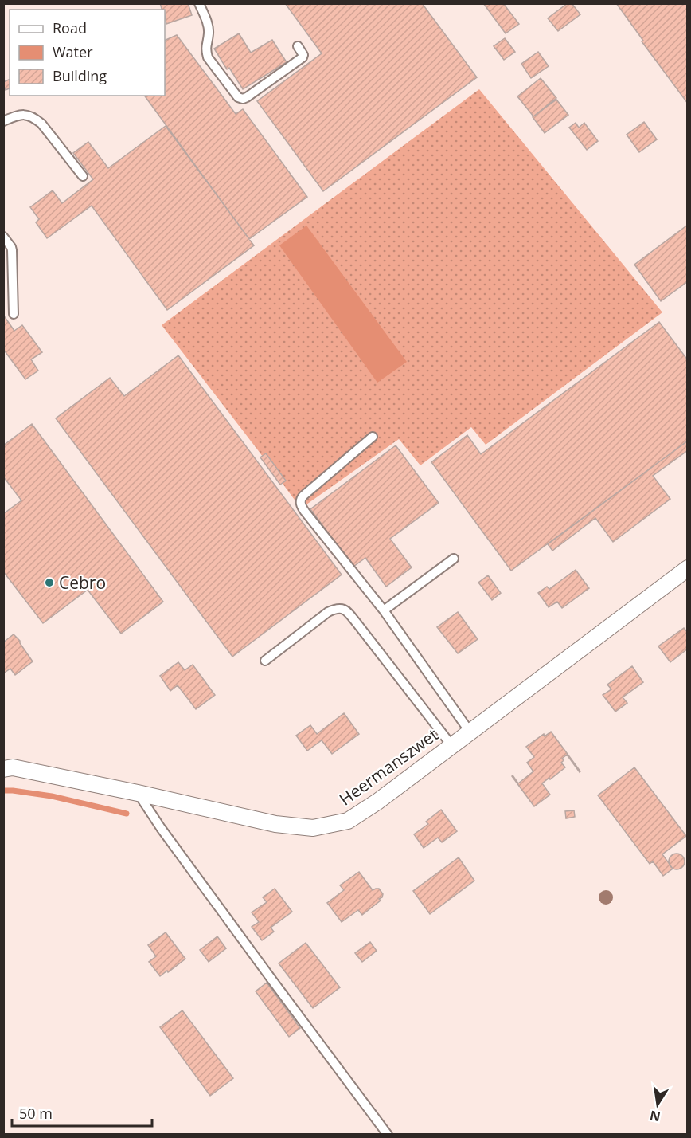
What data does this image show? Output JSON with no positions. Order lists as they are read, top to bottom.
{
  "streets": {
    "street": ["Heermanszwet"]
  },
  "places": ["Cebro"],
  "legend": ["Road", "Water", "Building"],
  "scale_bar": "50 m",
  "north": "bottom"
}
